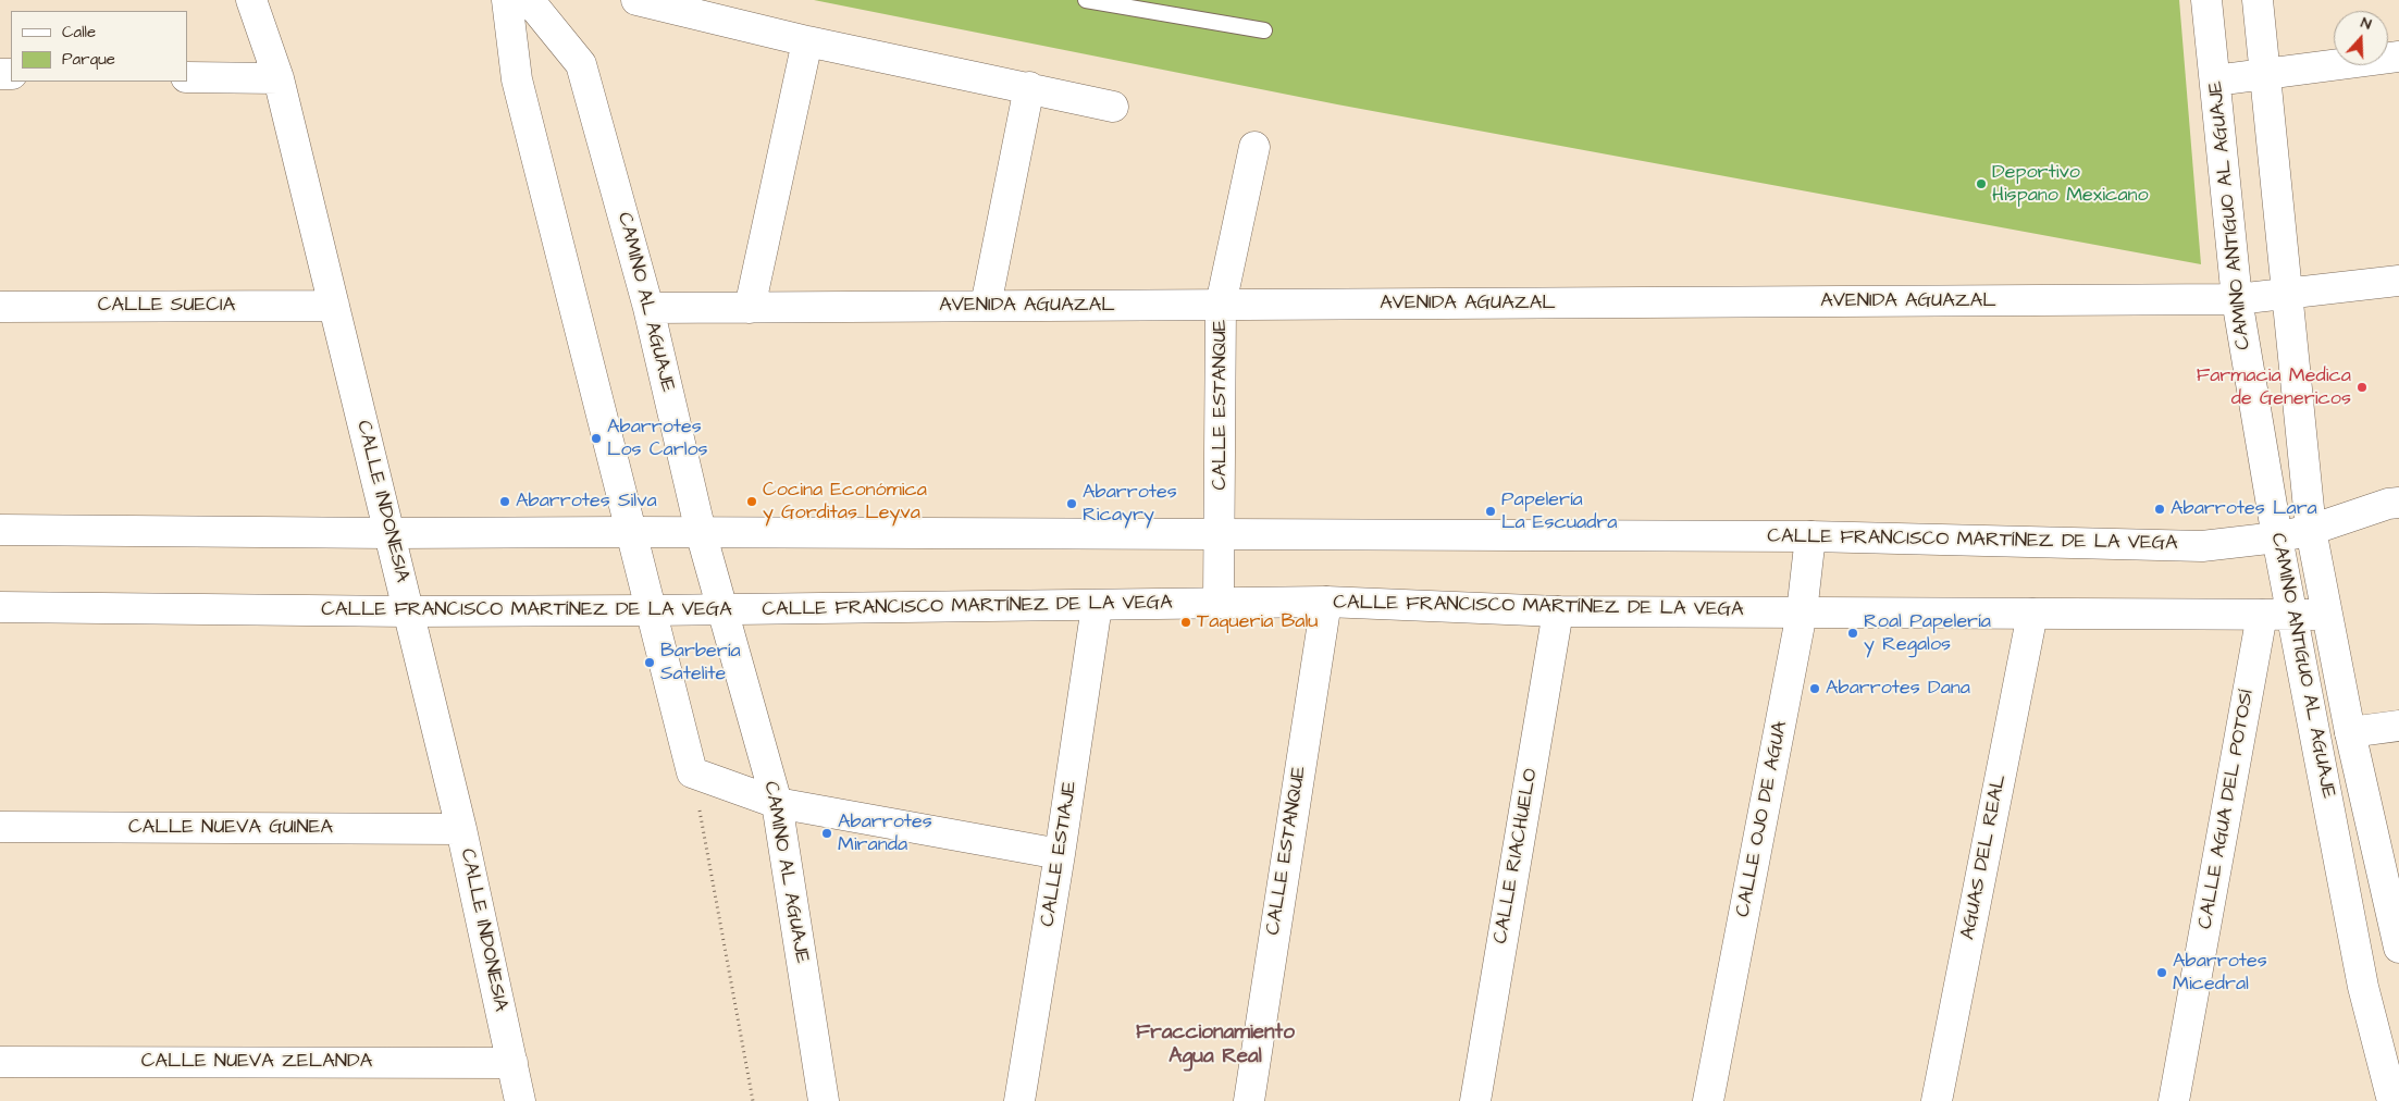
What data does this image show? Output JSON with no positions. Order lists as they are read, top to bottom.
{
  "streets": {
    "street": [
      "CAMINO ANTIGUO AL AGUAJE",
      "AVENIDA AGUAZAL",
      "CAMINO AL AGUAJE",
      "CALLE SUECIA",
      "CALLE ESTANQUE",
      "CALLE INDONESIA",
      "CALLE FRANCISCO MARTÍNEZ DE LA VEGA",
      "CALLE AGUA DEL POTOSÍ",
      "CALLE OJO DE AGUA",
      "CALLE NUEVA GUINEA",
      "CALLE ESTIAJE",
      "CALLE RIACHUELO",
      "AGUAS DEL REAL",
      "CALLE NUEVA ZELANDA"
    ]
  },
  "crossings": [
    ["CAMINO ANTIGUO AL AGUAJE", "AVENIDA AGUAZAL"],
    ["CAMINO ANTIGUO AL AGUAJE", "CALLE FRANCISCO MARTÍNEZ DE LA VEGA"],
    ["AVENIDA AGUAZAL", "CAMINO AL AGUAJE"],
    ["AVENIDA AGUAZAL", "CALLE ESTANQUE"],
    ["CAMINO AL AGUAJE", "CALLE FRANCISCO MARTÍNEZ DE LA VEGA"],
    ["CALLE SUECIA", "CALLE INDONESIA"],
    ["CALLE ESTANQUE", "CALLE FRANCISCO MARTÍNEZ DE LA VEGA"],
    ["CALLE INDONESIA", "CALLE FRANCISCO MARTÍNEZ DE LA VEGA"],
    ["CALLE INDONESIA", "CALLE NUEVA GUINEA"],
    ["CALLE INDONESIA", "CALLE NUEVA ZELANDA"],
    ["CALLE FRANCISCO MARTÍNEZ DE LA VEGA", "CALLE AGUA DEL POTOSÍ"],
    ["CALLE FRANCISCO MARTÍNEZ DE LA VEGA", "CALLE OJO DE AGUA"],
    ["CALLE FRANCISCO MARTÍNEZ DE LA VEGA", "CALLE ESTIAJE"],
    ["CALLE FRANCISCO MARTÍNEZ DE LA VEGA", "CALLE RIACHUELO"],
    ["CALLE FRANCISCO MARTÍNEZ DE LA VEGA", "AGUAS DEL REAL"]
  ],
  "districts": ["Fraccionamiento Agua Real"],
  "places": [
    "Deportivo Hispano Mexicano",
    "Farmacia Medica de Genericos",
    "Abarrotes Los Carlos",
    "Abarrotes Silva",
    "Cocina Económica y Gorditas Leyva",
    "Abarrotes Ricayry",
    "Abarrotes Lara",
    "Papelería La Escuadra",
    "Taqueria Balu",
    "Roal Papelería y Regalos",
    "Barbería Satelite",
    "Abarrotes Dana",
    "Abarrotes Miranda",
    "Abarrotes Micedral"
  ],
  "legend": ["Calle", "Parque"],
  "north": "top"
}
